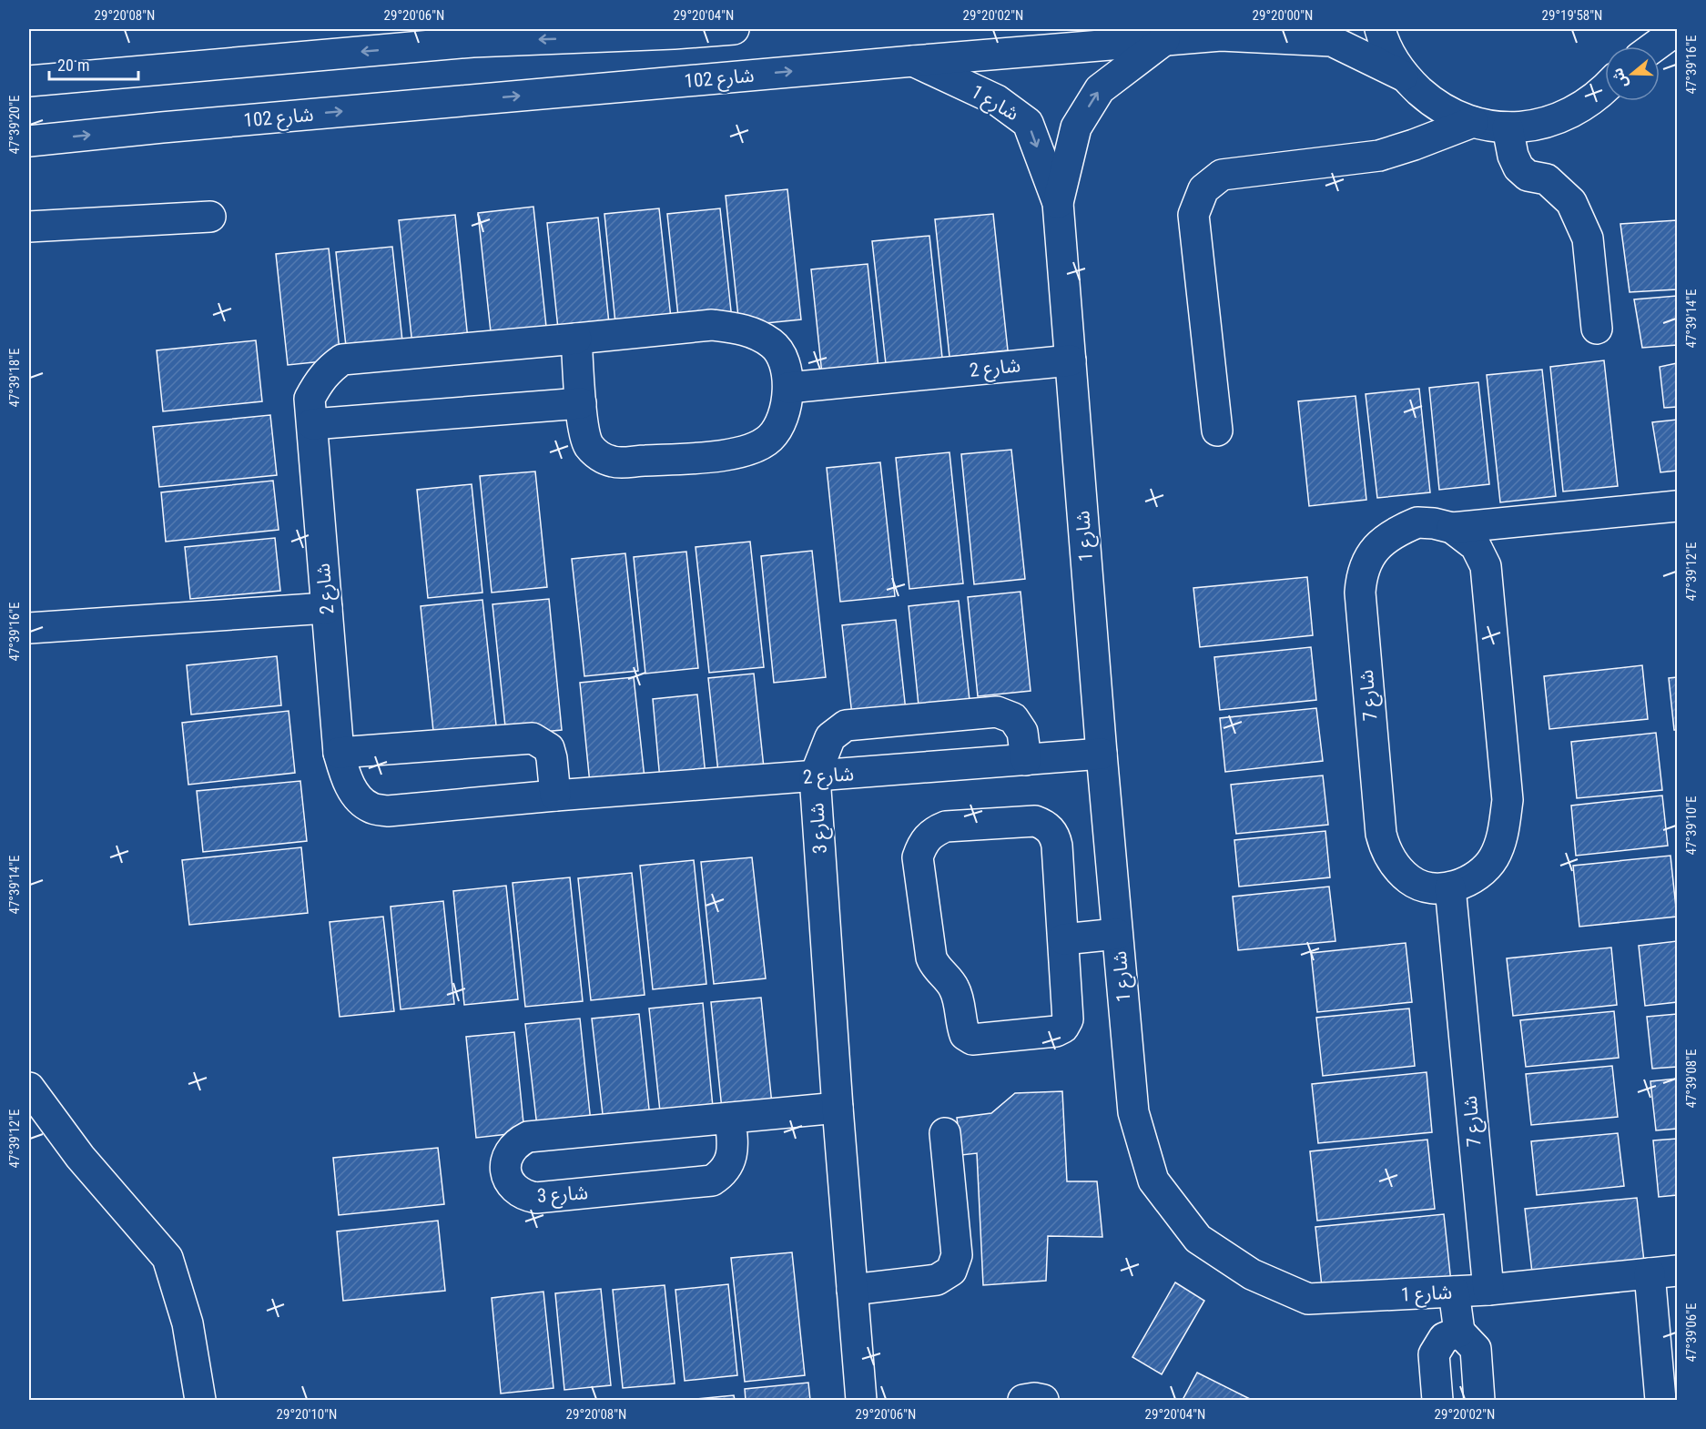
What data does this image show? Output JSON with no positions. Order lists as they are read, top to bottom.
{
  "streets": {
    "street": [
      "شارع 102",
      "شارع 1",
      "شارع 2",
      "شارع 7",
      "شارع 3"
    ]
  },
  "crossings": [
    ["شارع 102", "شارع 1"],
    ["شارع 1", "شارع 2"],
    ["شارع 1", "شارع 7"],
    ["شارع 2", "شارع 3"]
  ],
  "scale_bar": "20 m",
  "north": "left",
  "coordinates": [
    "29°20'08\"N",
    "29°20'06\"N",
    "29°20'04\"N",
    "29°20'02\"N",
    "29°20'00\"N",
    "29°19'58\"N",
    "47°39'16\"E",
    "47°39'20\"E",
    "47°39'14\"E",
    "47°39'18\"E",
    "47°39'12\"E",
    "47°39'10\"E",
    "47°39'08\"E",
    "47°39'06\"E",
    "29°20'10\"N"
  ]
}
